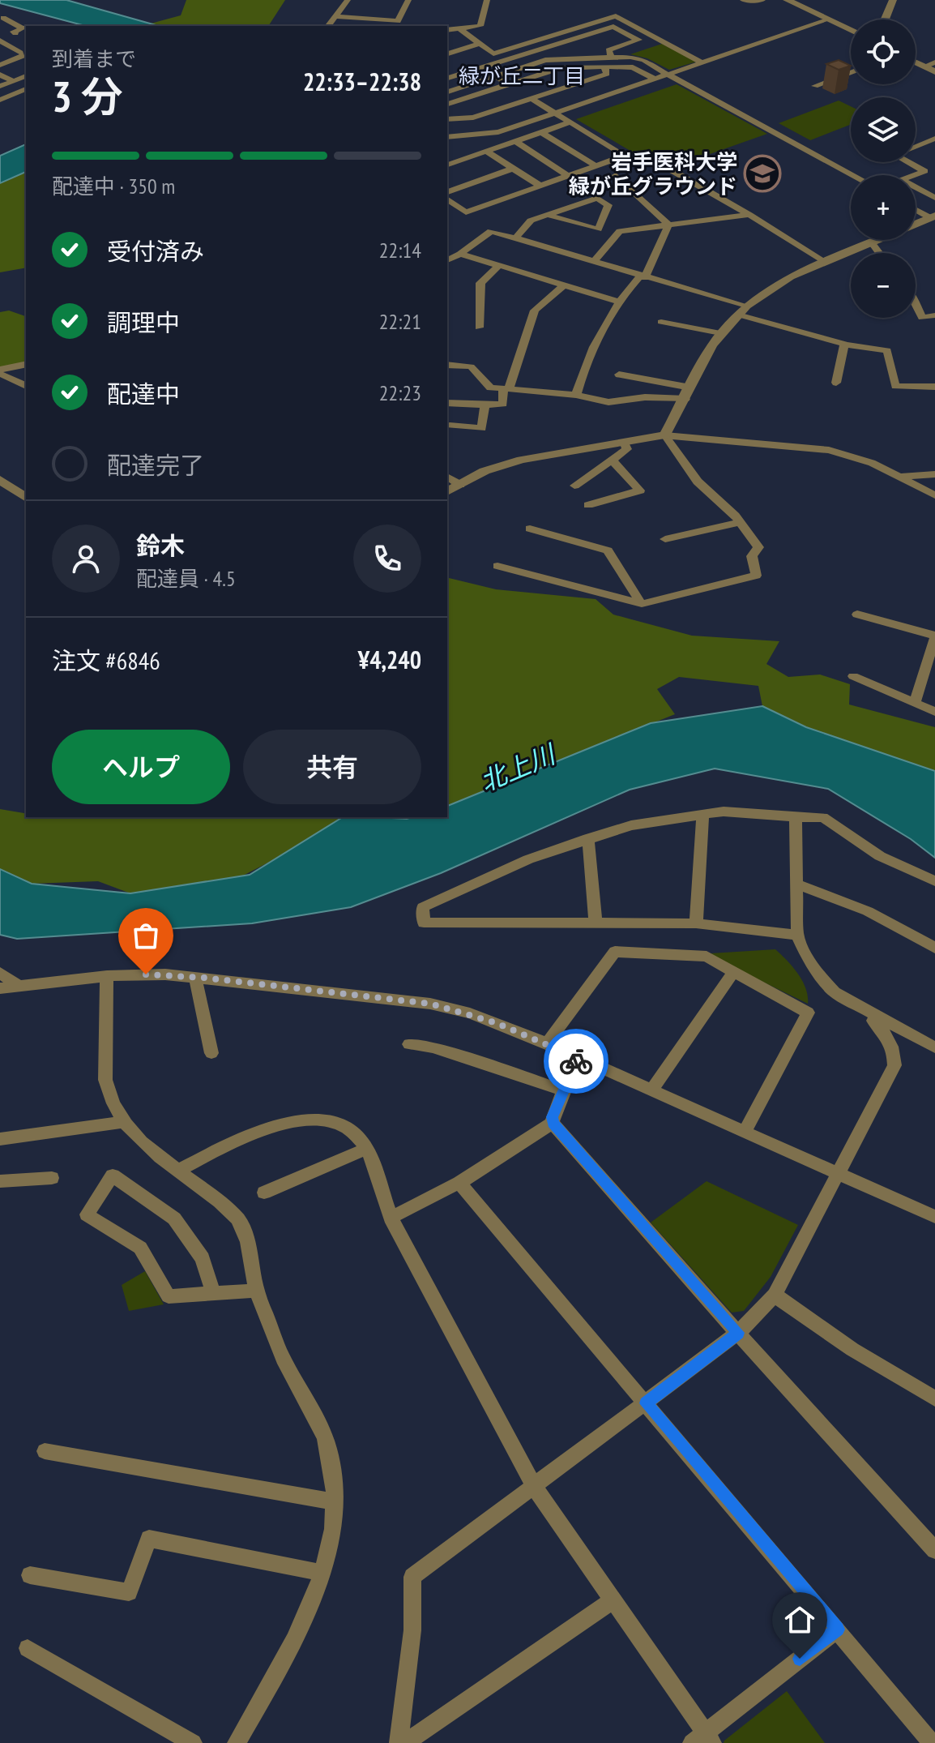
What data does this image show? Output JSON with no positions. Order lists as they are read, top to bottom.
{
  "districts": ["緑が丘二丁目"],
  "water": ["北上川"],
  "places": {
    "school or university": ["岩手医科大学 緑が丘グラウンド"]
  },
  "page": {
    "map_buttons": ["+", "−"],
    "heading": ["3 分", "到着まで", "22:33–22:38"],
    "panel": [
      "鈴木",
      "配達員 · 4.5",
      "注文 #6846",
      "¥4,240"
    ],
    "bar": "配達中 · 350 m",
    "list": [
      ["受付済み", "22:14"],
      ["調理中", "22:21"],
      ["配達中", "22:23"],
      "配達完了"
    ],
    "buttons": ["ヘルプ", "共有"]
  }
}
